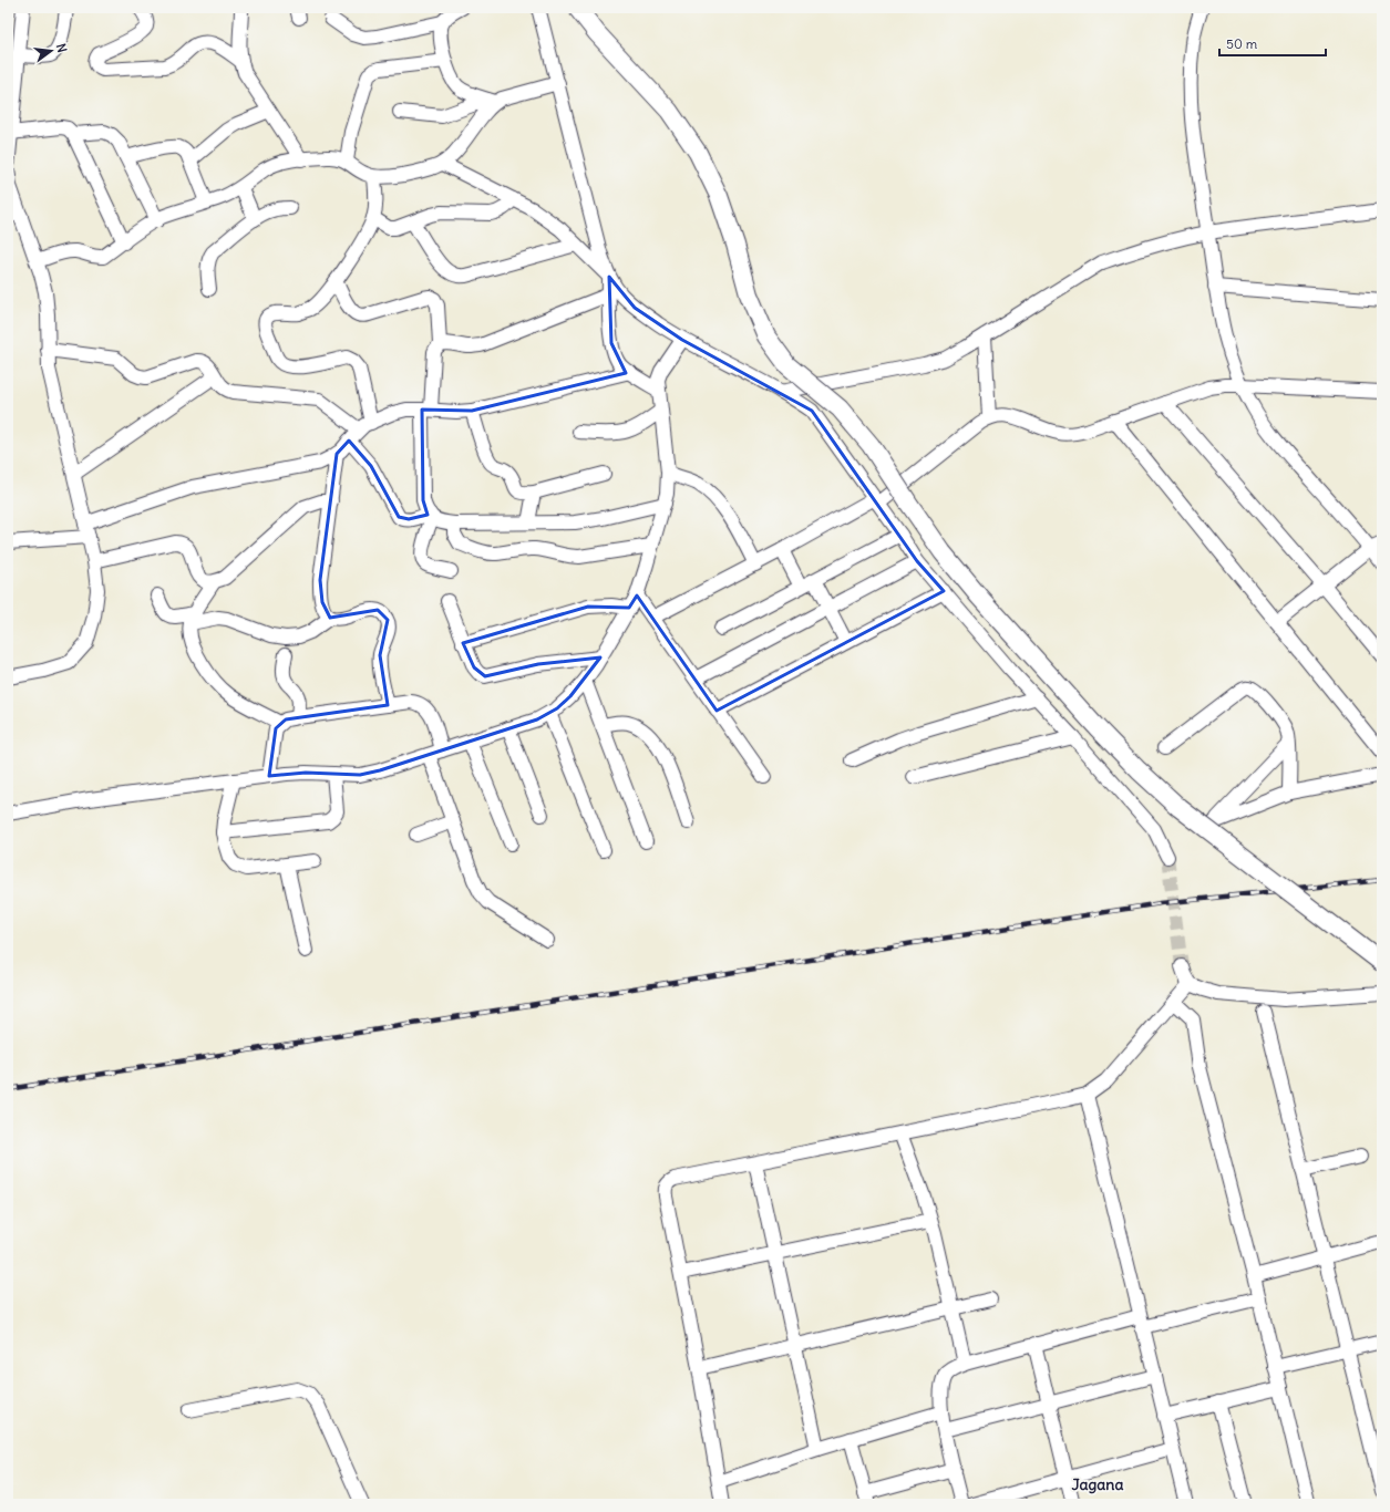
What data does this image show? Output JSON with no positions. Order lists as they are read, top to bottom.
{
  "districts": ["Jagana"],
  "scale_bar": "50 m",
  "north": "right"
}
